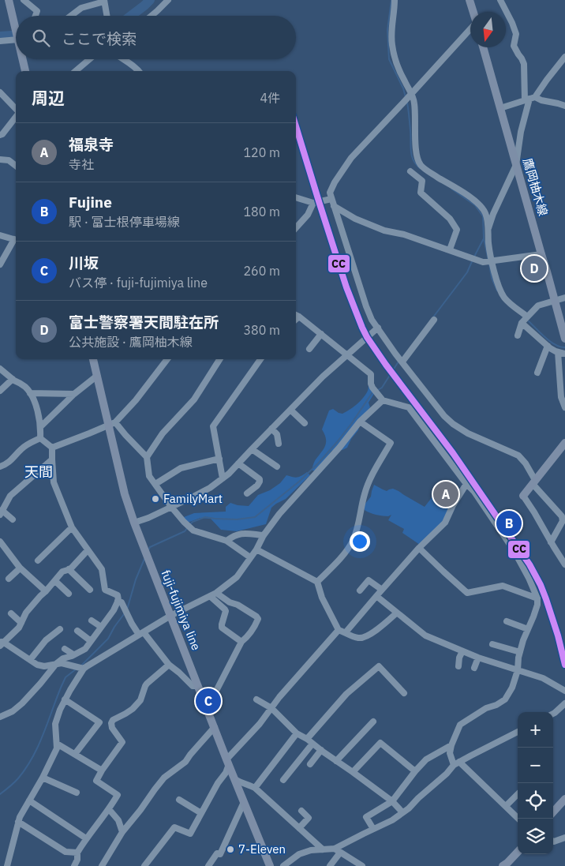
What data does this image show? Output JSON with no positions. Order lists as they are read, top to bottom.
{
  "streets": {
    "main road": ["鷹岡柚木線", "fuji-fujimiya line"]
  },
  "districts": ["天間"],
  "places": ["FamilyMart", "7-Eleven"],
  "lines": ["transit line CC"],
  "north": "bottom",
  "page": {
    "search": "ここで検索",
    "heading": ["周辺", "4件"],
    "list": [
      {
        "mark": "A",
        "name": "福泉寺",
        "note": "寺社",
        "value": "120 m"
      },
      {
        "mark": "B",
        "name": "Fujine",
        "note": "駅 · 富士根停車場線",
        "value": "180 m"
      },
      {
        "mark": "C",
        "name": "川坂",
        "note": "バス停 · fuji-fujimiya line",
        "value": "260 m"
      },
      {
        "mark": "D",
        "name": "富士警察署天間駐在所",
        "note": "公共施設 · 鷹岡柚木線",
        "value": "380 m"
      }
    ],
    "pins": [
      "D",
      "A",
      "B",
      "C"
    ],
    "map_buttons": ["+", "−"]
  }
}
